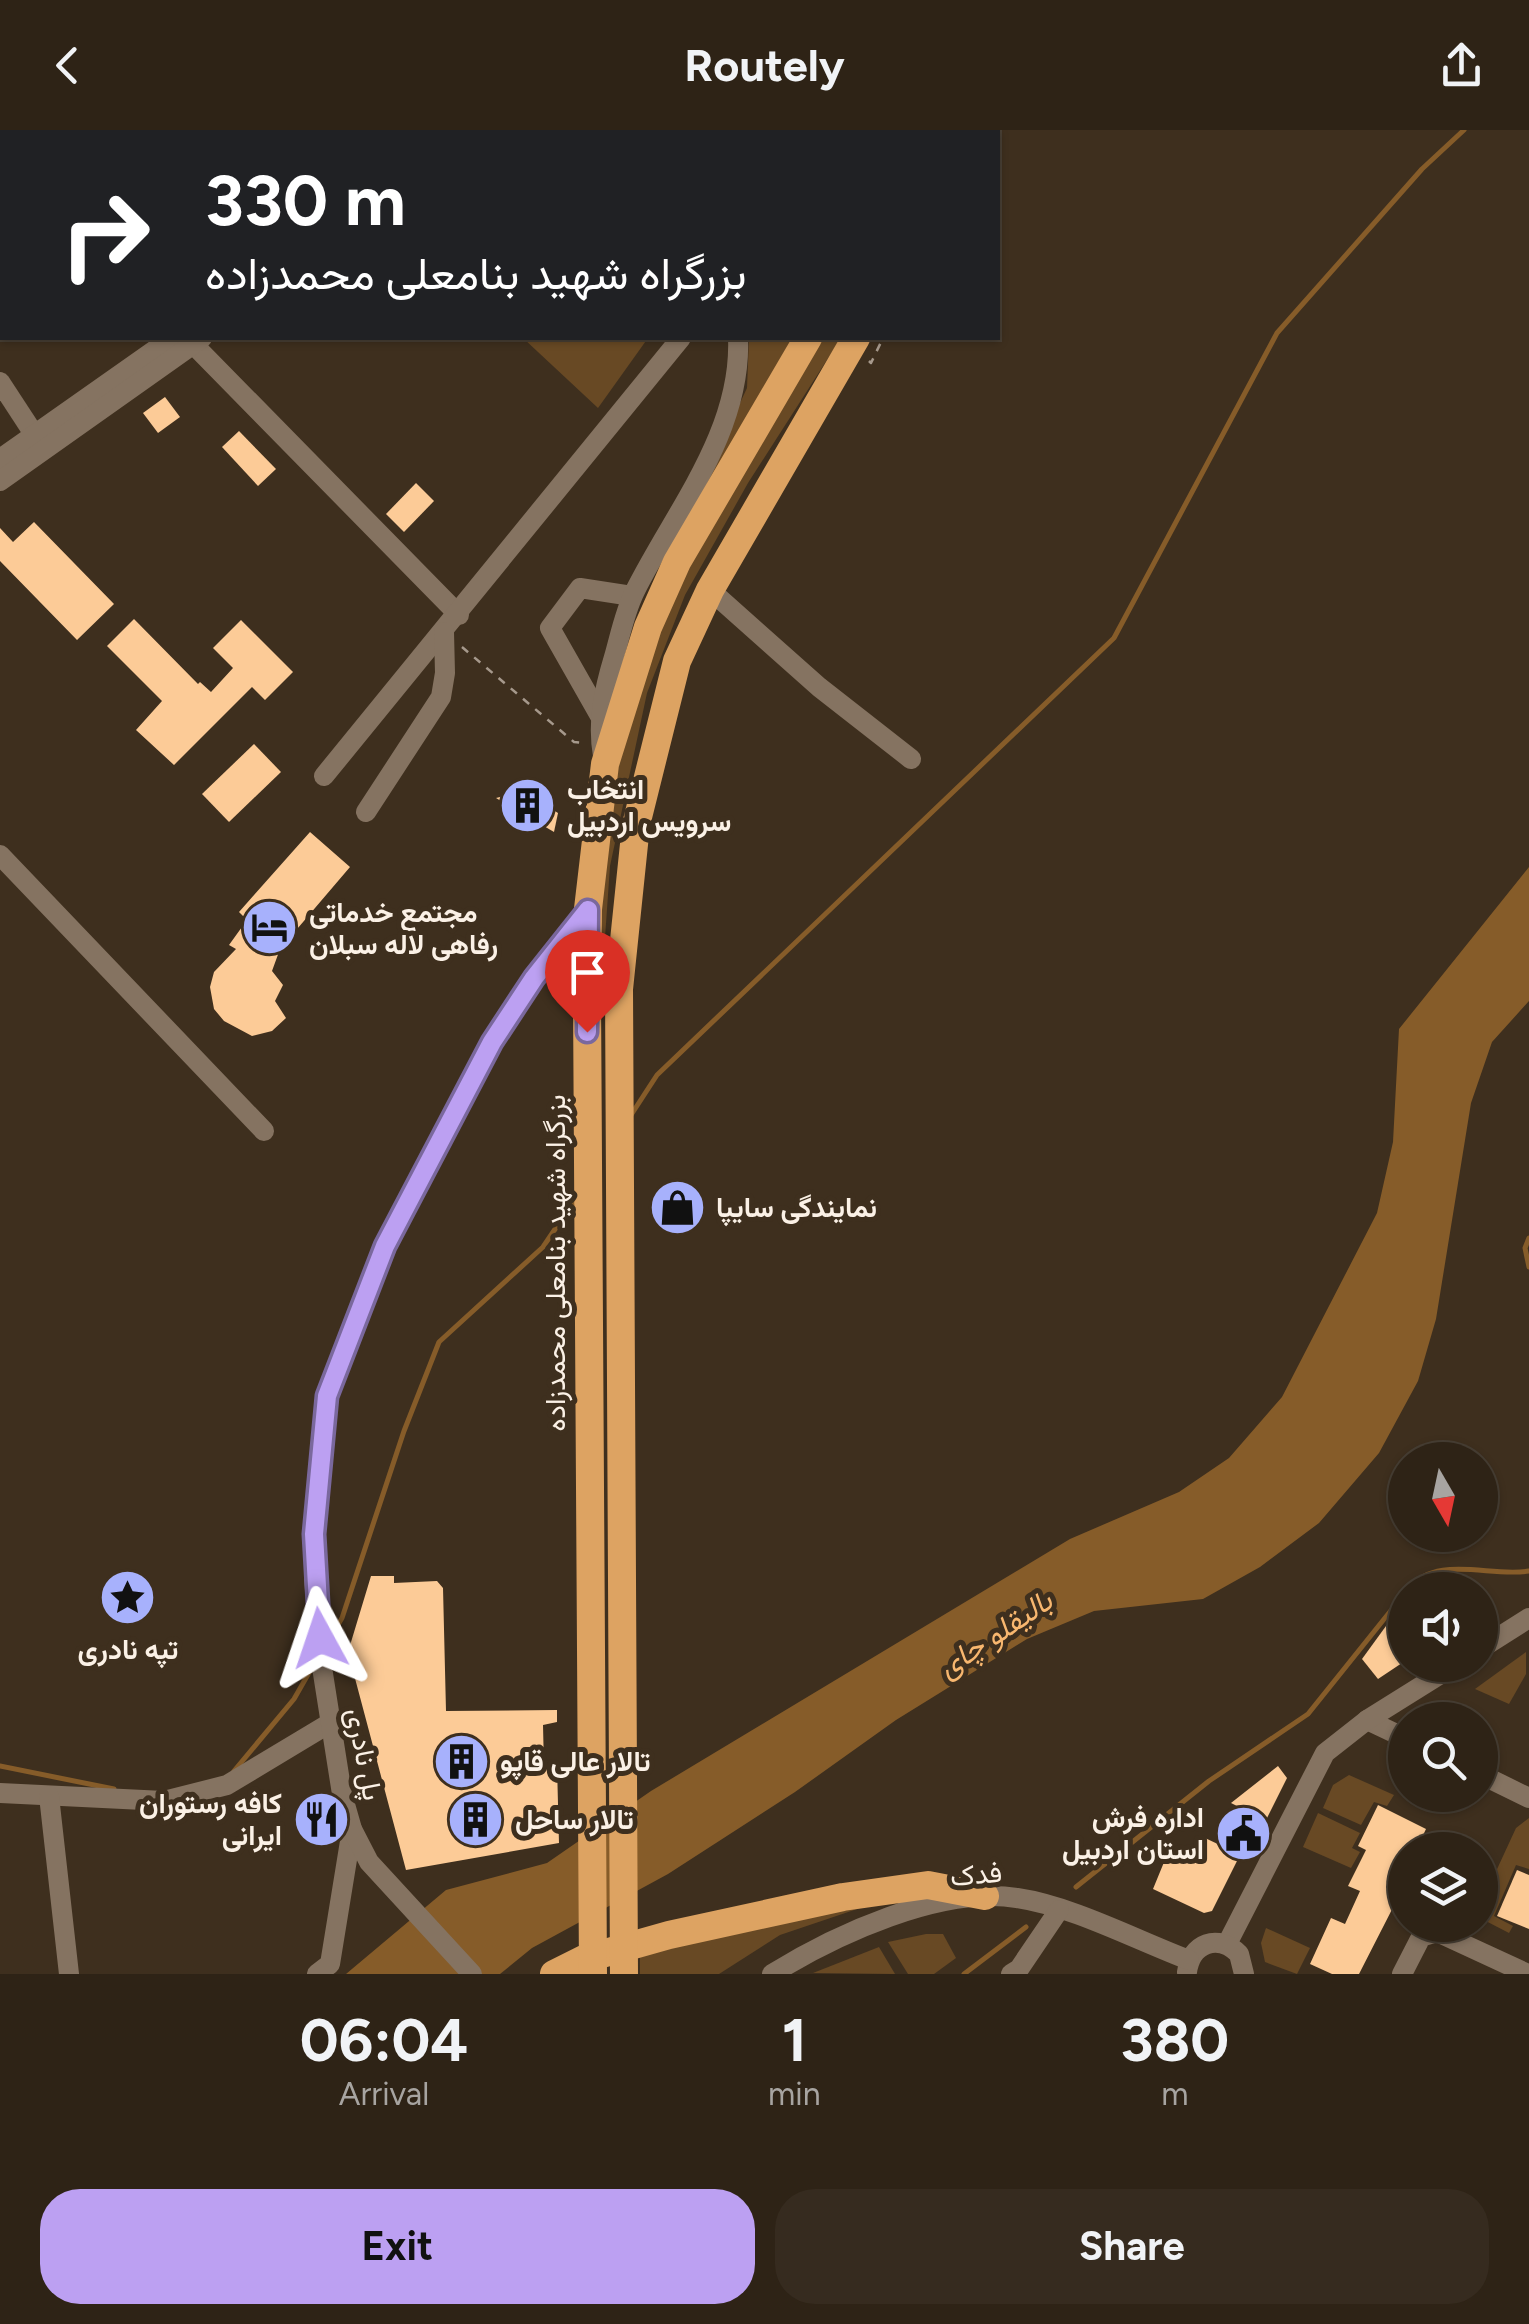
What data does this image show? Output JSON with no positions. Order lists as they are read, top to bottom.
{
  "streets": {
    "highway": ["بزرگراه شهید بنامعلی محمدزاده"],
    "street": ["پل نادری", "فدک"]
  },
  "crossings": [
    ["بزرگراه شهید بنامعلی محمدزاده", "پل نادری"]
  ],
  "water": ["بالیقلو چای"],
  "places": {
    "building": ["انتخاب سرویس اردبیل", "تالار عالی قاپو", "تالار ساحل"],
    "hotel": ["مجتمع خدماتی رفاهی لاله سبلان"],
    "shop": ["نمایندگی سایپا"],
    "place": ["تپه نادری"],
    "restaurant": ["کافه رستوران ایرانی"],
    "public building": ["اداره فرش استان اردبیل"]
  },
  "north": "bottom",
  "page": {
    "header": "Routely",
    "turn": ["330 m", "بزرگراه شهید بنامعلی محمدزاده"],
    "eta": [
      "06:04",
      "Arrival",
      "1",
      "min",
      "380",
      "m"
    ],
    "buttons": ["Exit", "Share"]
  }
}
